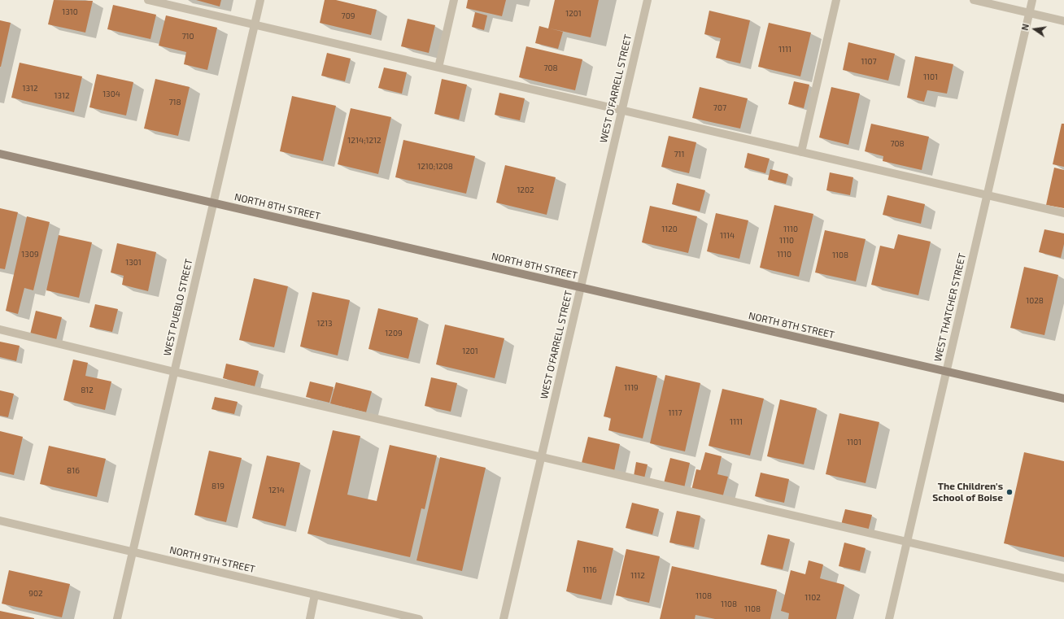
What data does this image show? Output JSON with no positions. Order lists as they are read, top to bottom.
{
  "streets": {
    "street": [
      "WEST O'FARRELL STREET",
      "NORTH 8TH STREET",
      "WEST PUEBLO STREET",
      "WEST THATCHER STREET",
      "NORTH 9TH STREET"
    ]
  },
  "crossings": [
    ["WEST O'FARRELL STREET", "NORTH 8TH STREET"],
    ["NORTH 8TH STREET", "WEST PUEBLO STREET"],
    ["NORTH 8TH STREET", "WEST THATCHER STREET"],
    ["WEST PUEBLO STREET", "NORTH 9TH STREET"]
  ],
  "places": ["The Children's School of Boise"],
  "house_numbers": [
    "1310",
    "1201",
    "709",
    "710",
    "1111",
    "1107",
    "708",
    "1101",
    "1312",
    "1304",
    "1312",
    "718",
    "707",
    "1214;1212",
    "708",
    "711",
    "1210;1208",
    "1202",
    "1120",
    "1110",
    "1114",
    "1110",
    "1309",
    "1110",
    "1108",
    "1301",
    "1028",
    "1213",
    "1209",
    "1201",
    "1119",
    "812",
    "1117",
    "1111",
    "1101",
    "816",
    "819",
    "1214",
    "1116",
    "1112",
    "902",
    "1108",
    "1102",
    "1108",
    "1108"
  ],
  "north": "left"
}
